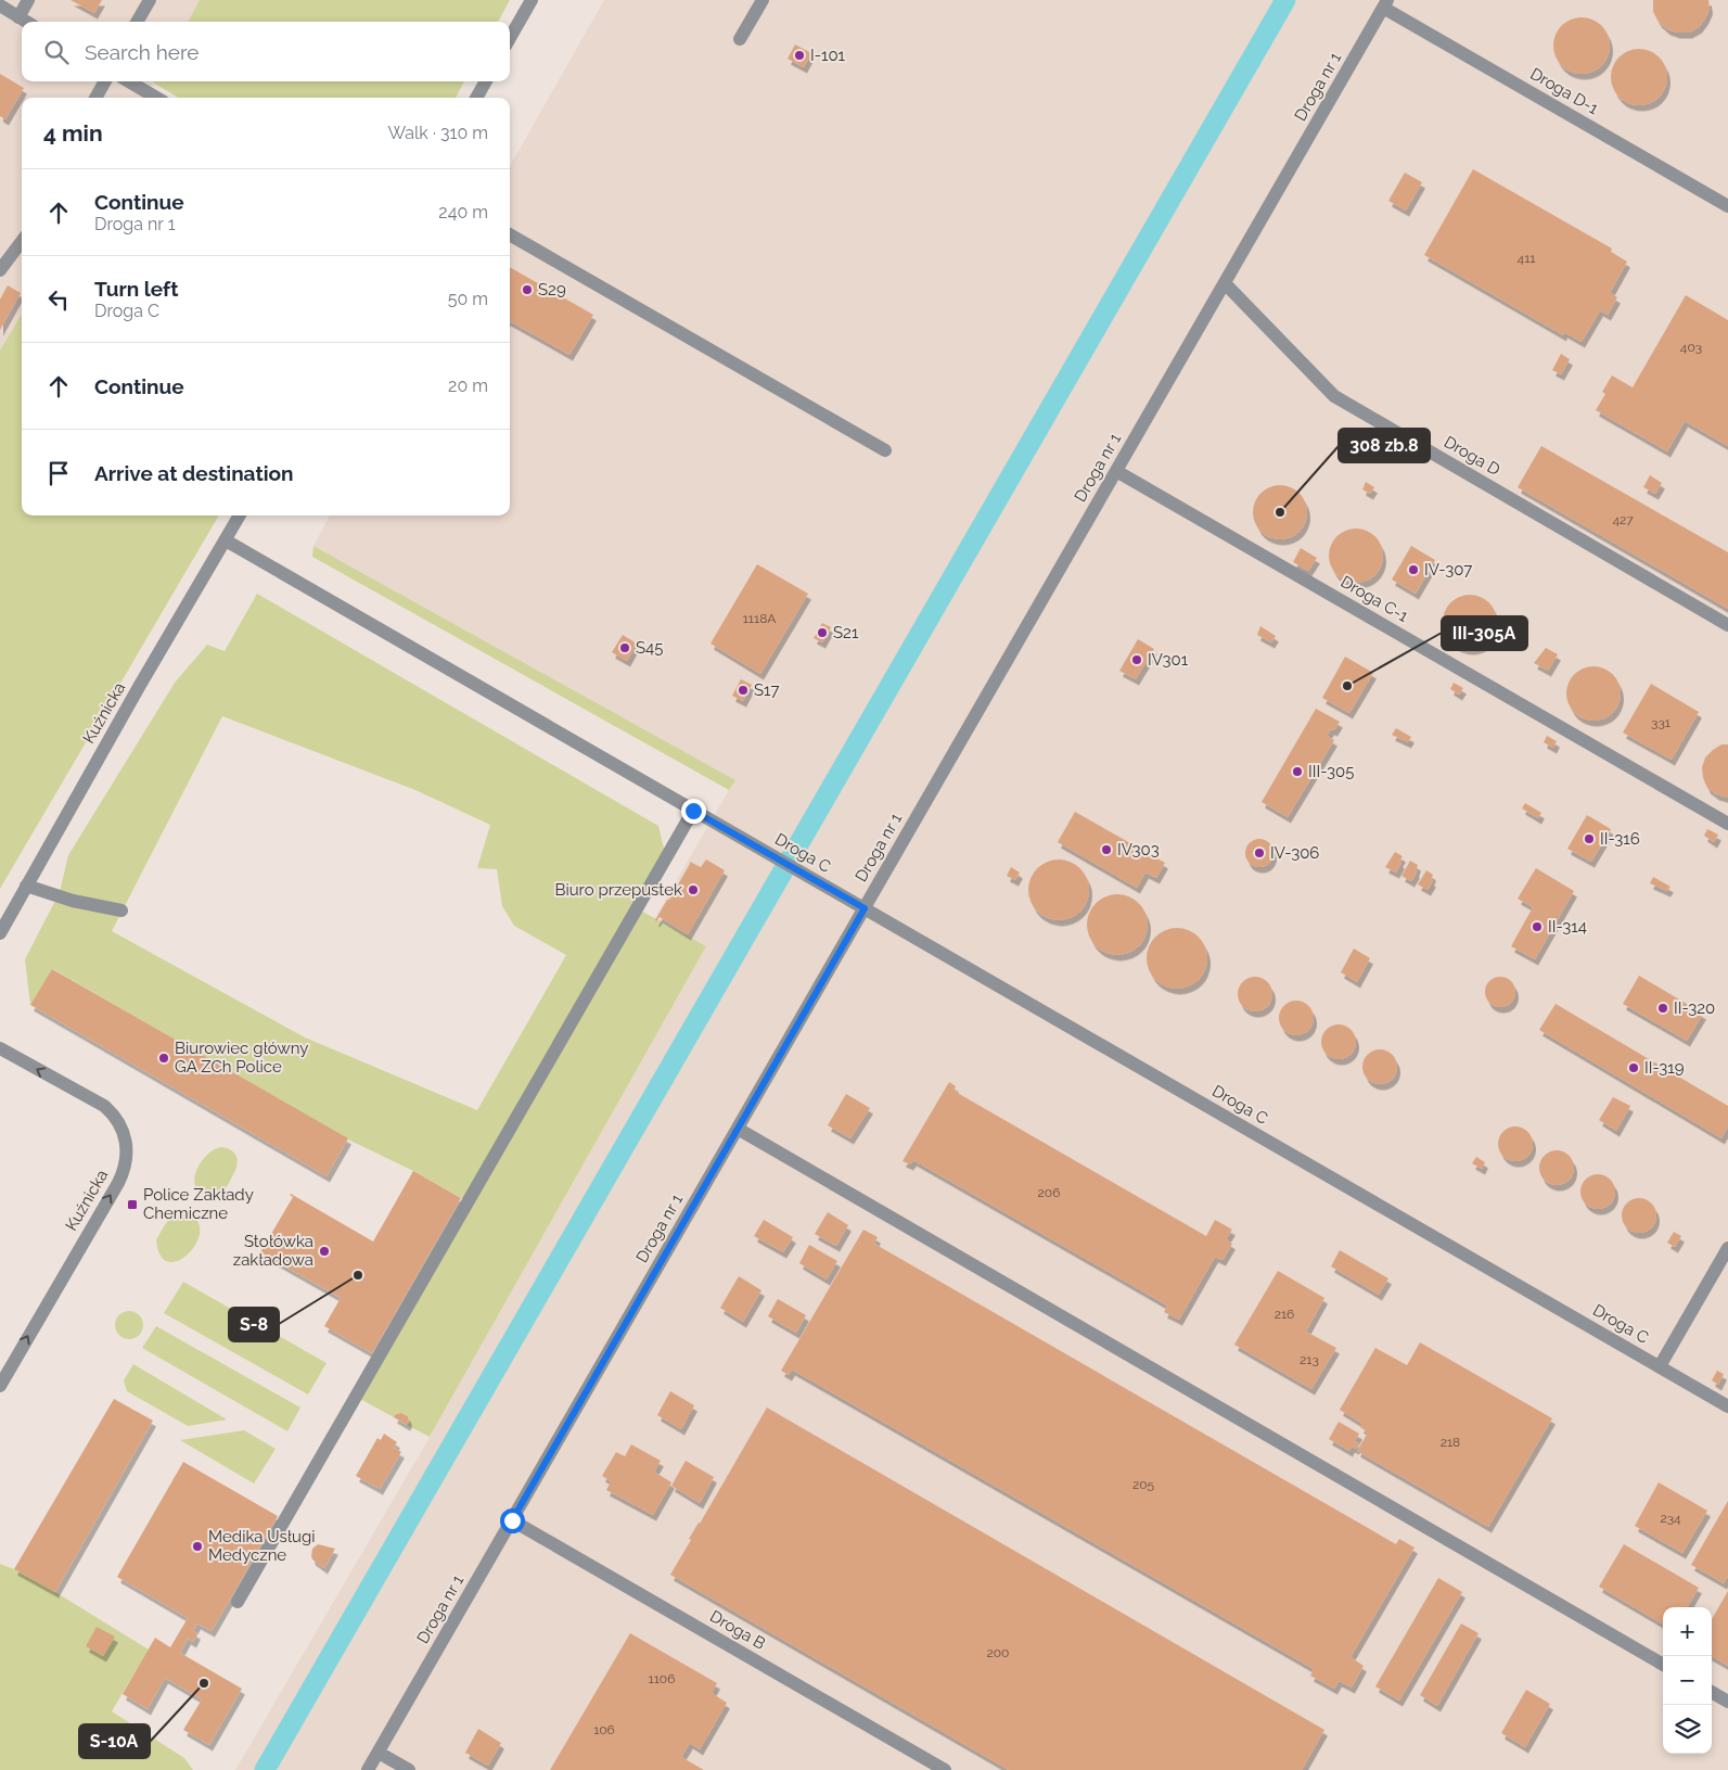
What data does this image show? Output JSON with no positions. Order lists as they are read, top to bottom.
{
  "streets": {
    "street": [
      "Droga nr 1",
      "Droga D-1",
      "Droga D",
      "Droga C-1",
      "Kuźnicka",
      "Droga C",
      "Droga B"
    ]
  },
  "crossings": [
    ["Droga nr 1", "Droga D-1"],
    ["Droga nr 1", "Droga D"],
    ["Droga nr 1", "Droga C-1"],
    ["Droga nr 1", "Droga C"],
    ["Droga nr 1", "Droga B"],
    ["Kuźnicka", "Droga C"]
  ],
  "places": {
    "other": [
      "I-101",
      "S29",
      "308 zb.8",
      "IV-307",
      "S21",
      "S45",
      "IV301",
      "III-305A",
      "S17",
      "III-305",
      "II-316",
      "IV303",
      "IV-306",
      "Biuro przepustek",
      "II-314",
      "II-320",
      "Biurowiec główny GA ZCh Police",
      "II-319",
      "Stołówka zakładowa",
      "S-8",
      "Medika Usługi Medyczne",
      "S-10A"
    ],
    "transit": ["Police Zakłady Chemiczne"]
  },
  "house_numbers": [
    "411",
    "403",
    "427",
    "1118A",
    "331",
    "206",
    "216",
    "213",
    "218",
    "205",
    "234",
    "200",
    "1106",
    "106"
  ],
  "page": {
    "search": "Search here",
    "heading": ["4 min", "Walk · 310 m"],
    "list": [
      ["Continue", "Droga nr 1", "240 m"],
      ["Turn left", "Droga C", "50 m"],
      ["Continue", "20 m"],
      "Arrive at destination"
    ],
    "map_buttons": ["+", "−"]
  }
}
